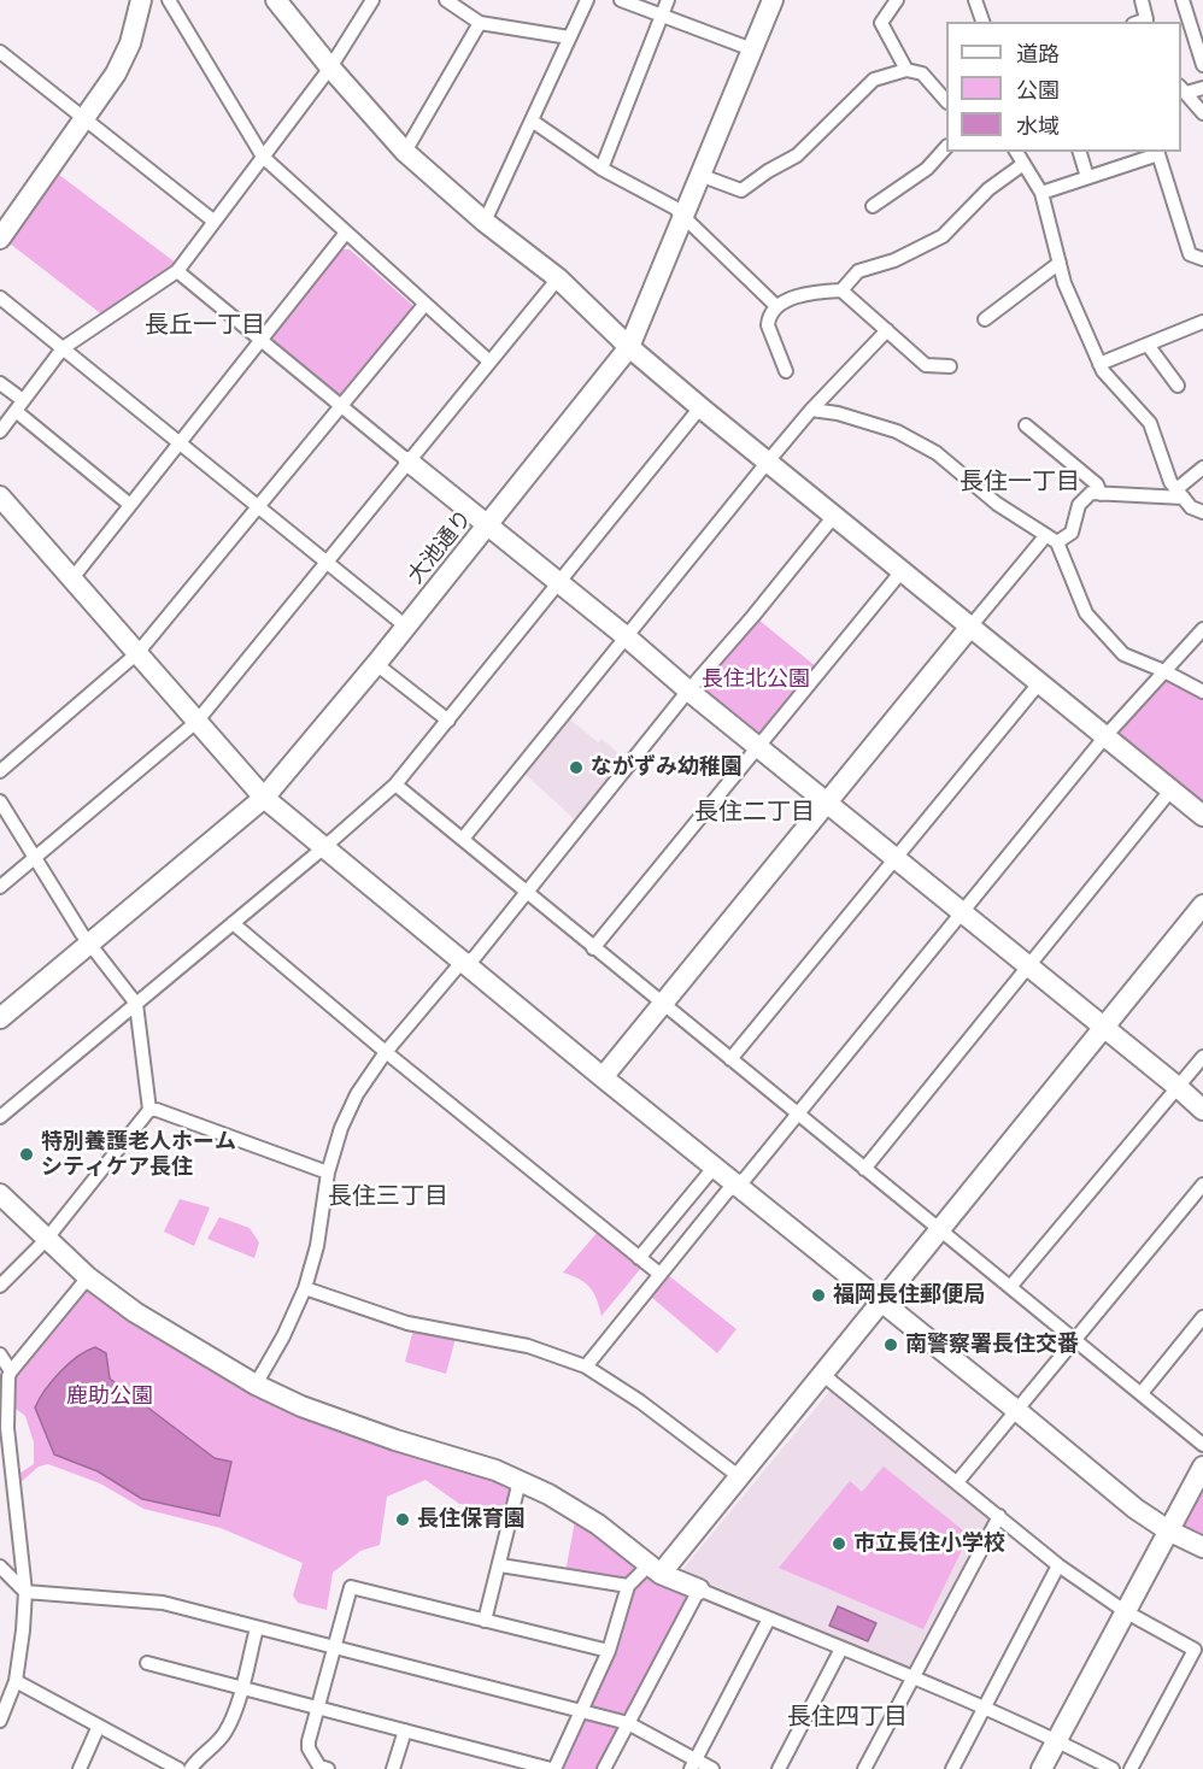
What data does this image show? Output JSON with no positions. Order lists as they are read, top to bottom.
{
  "streets": {
    "street": ["大池通り"]
  },
  "districts": [
    "長丘一丁目",
    "長住一丁目",
    "長住二丁目",
    "長住三丁目",
    "長住四丁目"
  ],
  "parks": ["長住北公園", "鹿助公園"],
  "places": [
    "ながずみ幼稚園",
    "特別養護老人ホーム シティケア長住",
    "福岡長住郵便局",
    "南警察署長住交番",
    "長住保育園",
    "市立長住小学校"
  ],
  "legend": ["道路", "公園", "水域"]
}
